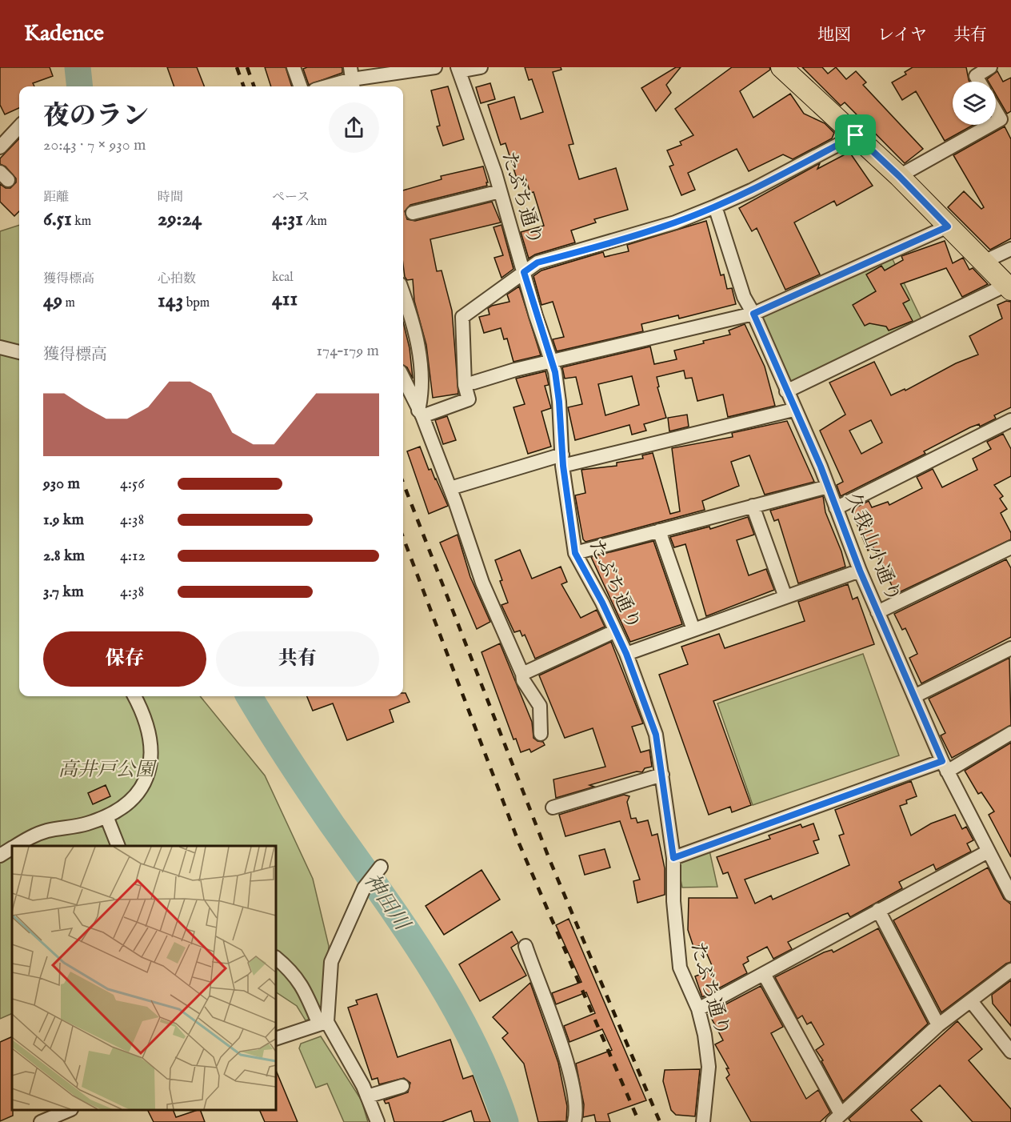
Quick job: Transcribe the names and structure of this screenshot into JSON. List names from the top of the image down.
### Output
{
  "streets": {
    "street": ["たぶち通り", "久我山小通り"]
  },
  "water": ["神田川"],
  "parks": ["高井戸公園"],
  "page": {
    "header": "Kadence",
    "nav": ["地図", "レイヤ", "共有"],
    "heading": ["夜のラン", "20:43 · 7 × 930 m"],
    "stats": [
      ["距離", "6.51 km"],
      ["時間", "29:24"],
      ["ペース", "4:31 /km"],
      ["獲得標高", "49 m"],
      ["心拍数", "143 bpm"],
      ["kcal", "411"]
    ],
    "chart": ["獲得標高", "174–179 m"],
    "list": [
      {
        "name": "930 m",
        "note": "4:56"
      },
      {
        "name": "1.9 km",
        "note": "4:38"
      },
      {
        "name": "2.8 km",
        "note": "4:12"
      },
      {
        "name": "3.7 km",
        "note": "4:38"
      }
    ],
    "buttons": ["保存", "共有"]
  }
}
